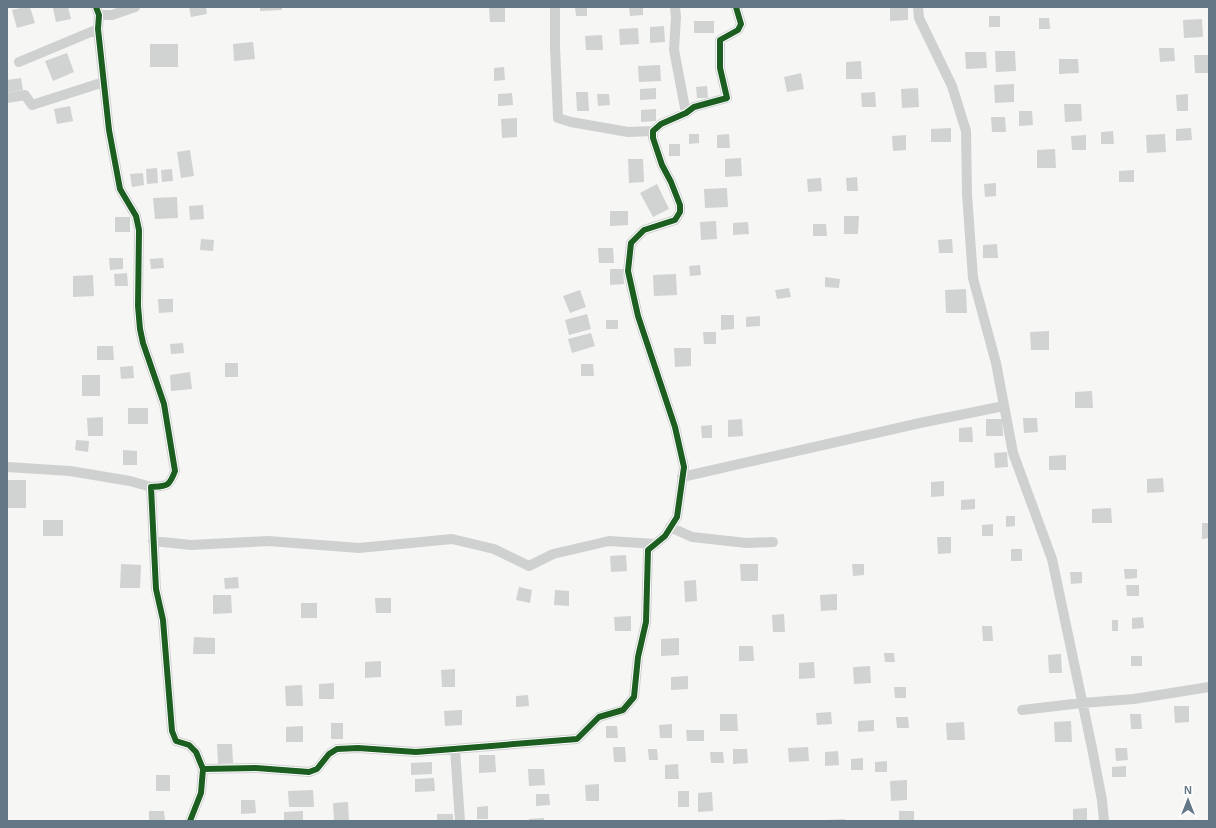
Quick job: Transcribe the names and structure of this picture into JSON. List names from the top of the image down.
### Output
{
  "north": "top"
}
